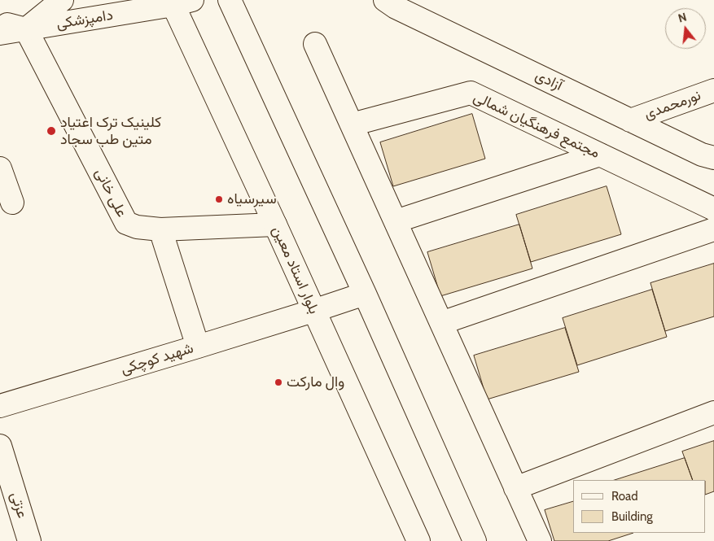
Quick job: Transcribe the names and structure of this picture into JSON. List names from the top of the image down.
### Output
{
  "streets": {
    "street": [
      "دامپزشکی",
      "آزادی",
      "نورمحمدی",
      "مجتمع فرهنگیان شمالی",
      "علی خانی",
      "بلوار استاد معین",
      "شهید کوچکی",
      "عزتی"
    ]
  },
  "crossings": [
    ["دامپزشکی", "علی خانی"],
    ["دامپزشکی", "بلوار استاد معین"],
    ["آزادی", "نورمحمدی"],
    ["علی خانی", "بلوار استاد معین"],
    ["بلوار استاد معین", "شهید کوچکی"]
  ],
  "places": ["کلینیک ترک اعتیاد متین طب سجاد", "سیرسیاه", "وال مارکت"],
  "legend": ["Road", "Building"],
  "north": "top"
}
